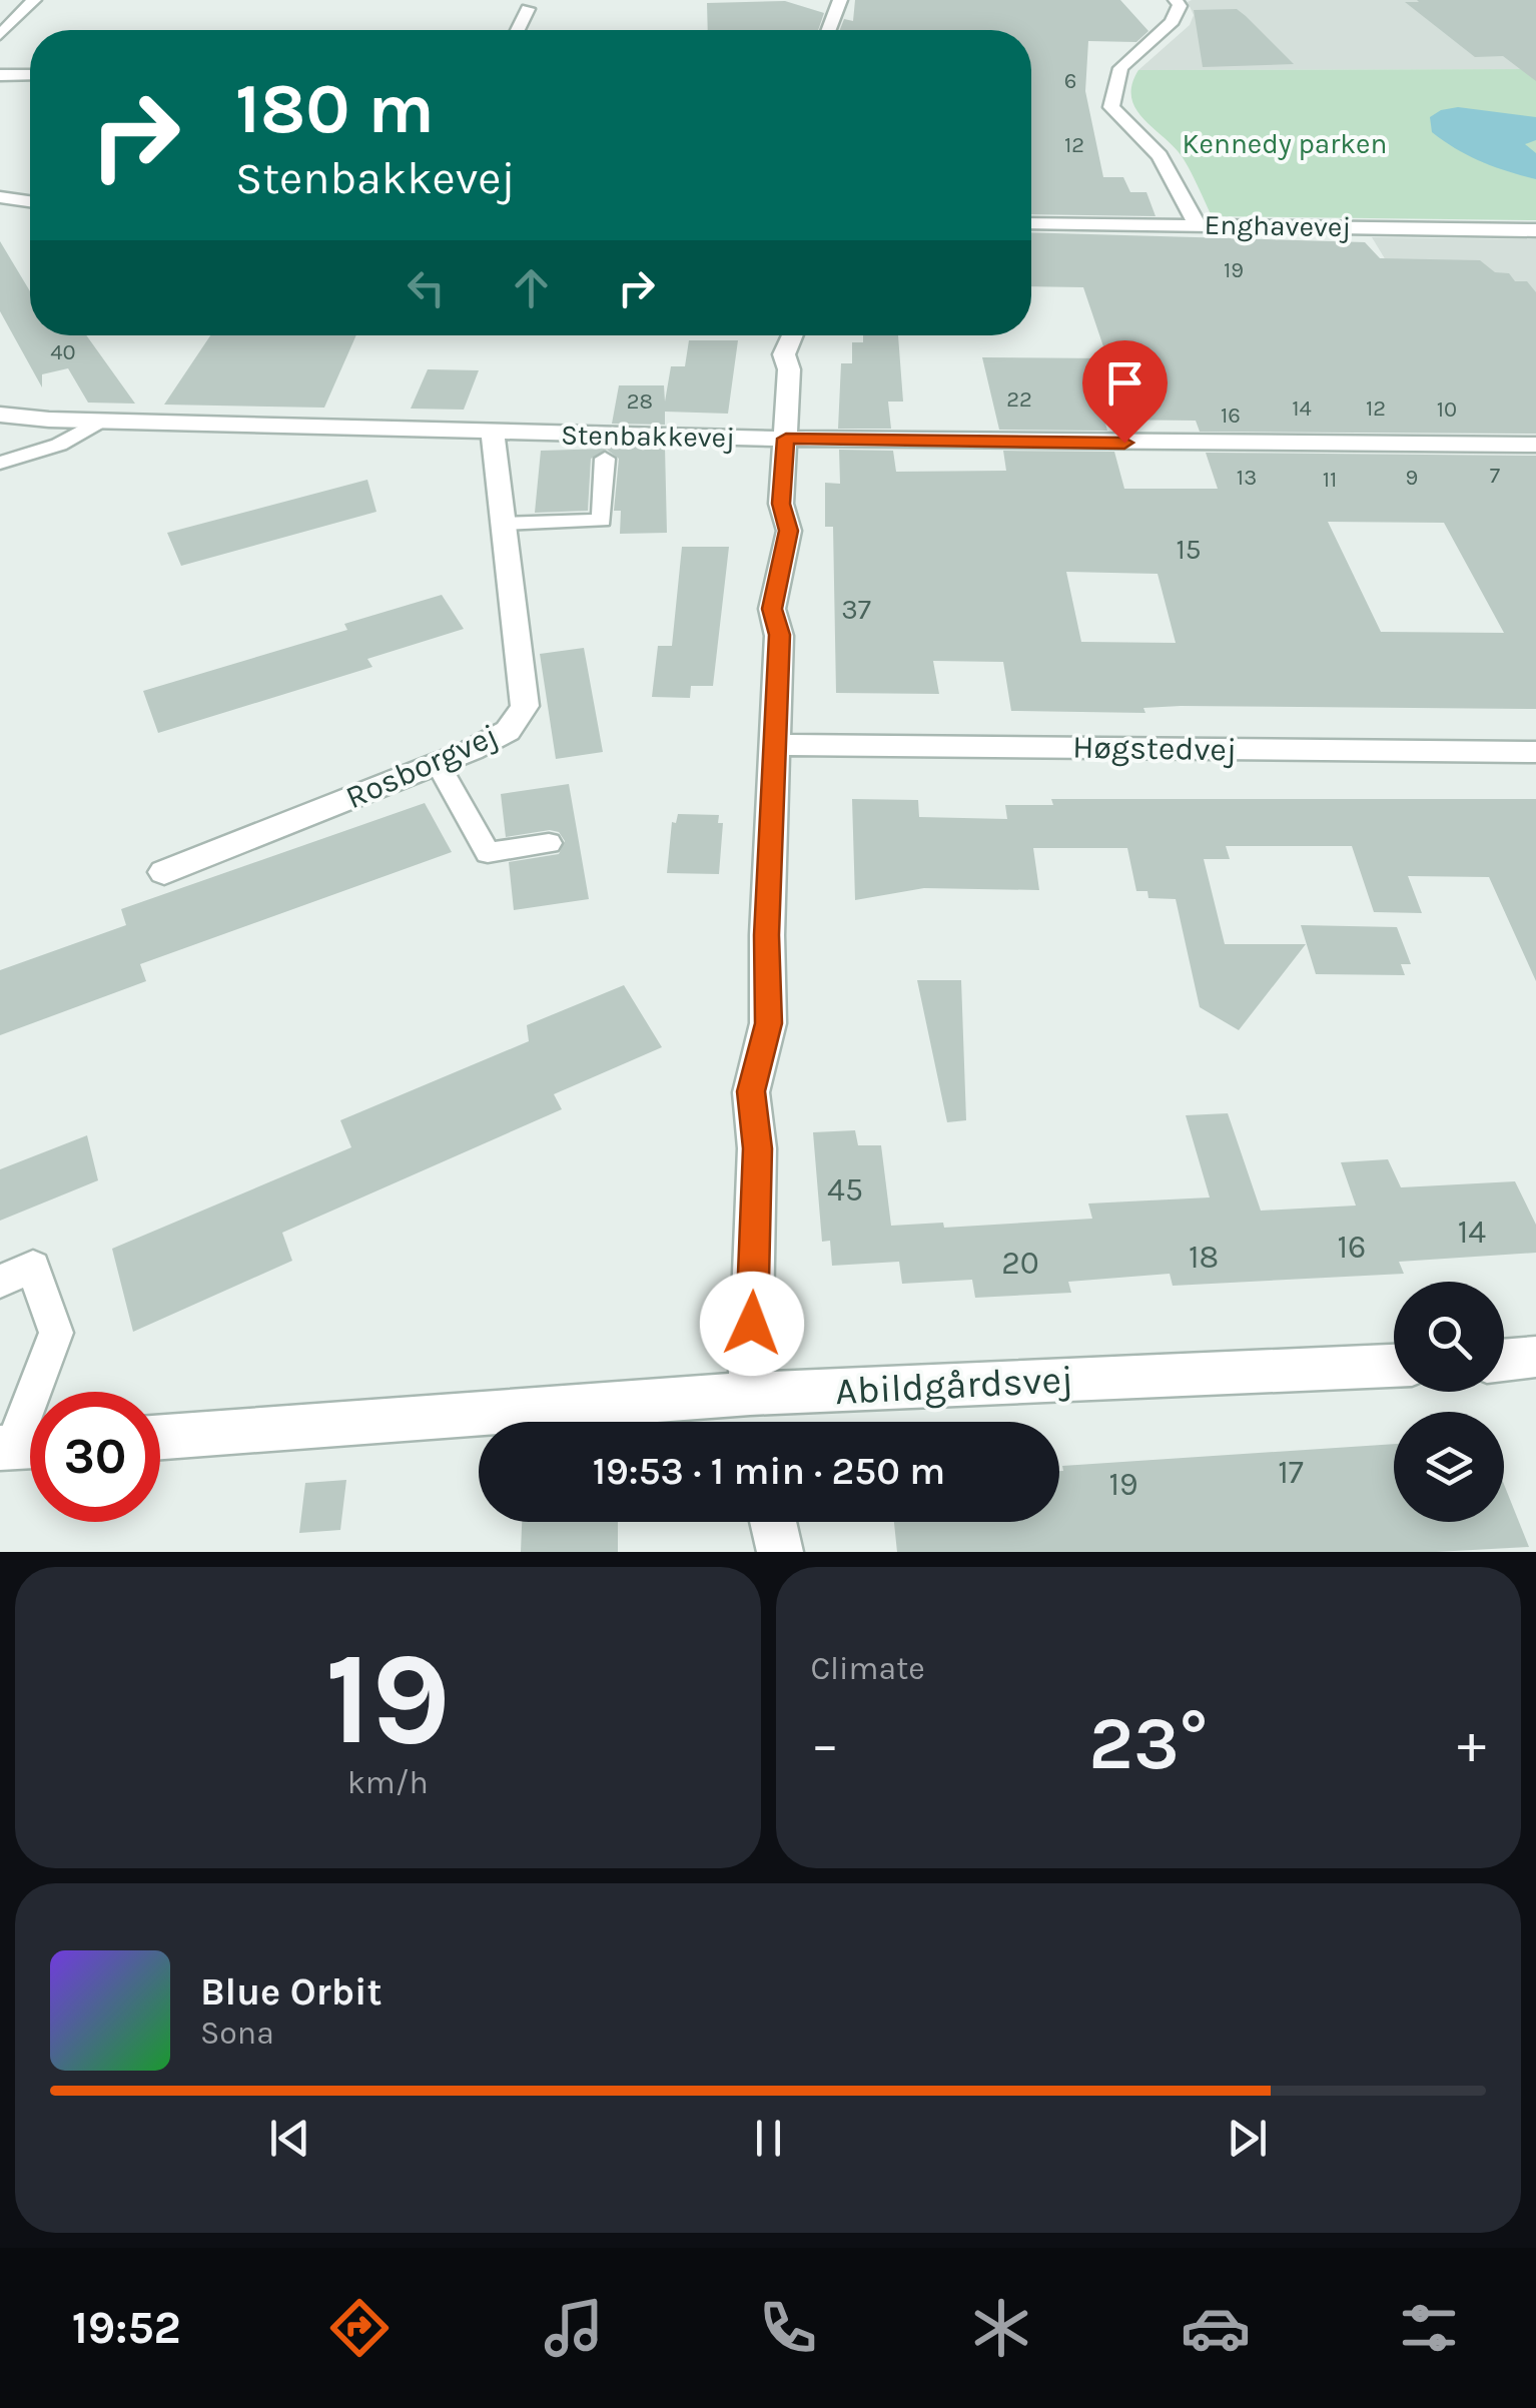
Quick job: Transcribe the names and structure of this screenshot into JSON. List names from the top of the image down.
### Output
{
  "streets": {
    "street": [
      "Enghavevej",
      "Stenbakkevej",
      "Høgstedvej",
      "Rosborgvej",
      "Abildgårdsvej"
    ]
  },
  "crossings": [
    ["Stenbakkevej", "Rosborgvej"]
  ],
  "parks": ["Kennedy parken"],
  "house_numbers": [
    "6",
    "12",
    "19",
    "40",
    "22",
    "28",
    "14",
    "12",
    "10",
    "16",
    "7",
    "13",
    "9",
    "11",
    "15",
    "37",
    "45",
    "14",
    "16",
    "18",
    "20",
    "17",
    "19"
  ],
  "page": {
    "turn": ["180 m", "Stenbakkevej"],
    "limit": "30",
    "trip": "19:53 · 1 min · 250 m",
    "tile": [
      ["19", "km/h"],
      "Climate"
    ],
    "heat": ["−", "23°", "+"],
    "song": ["Blue Orbit", "Sona"],
    "tabs": "19:52"
  }
}
